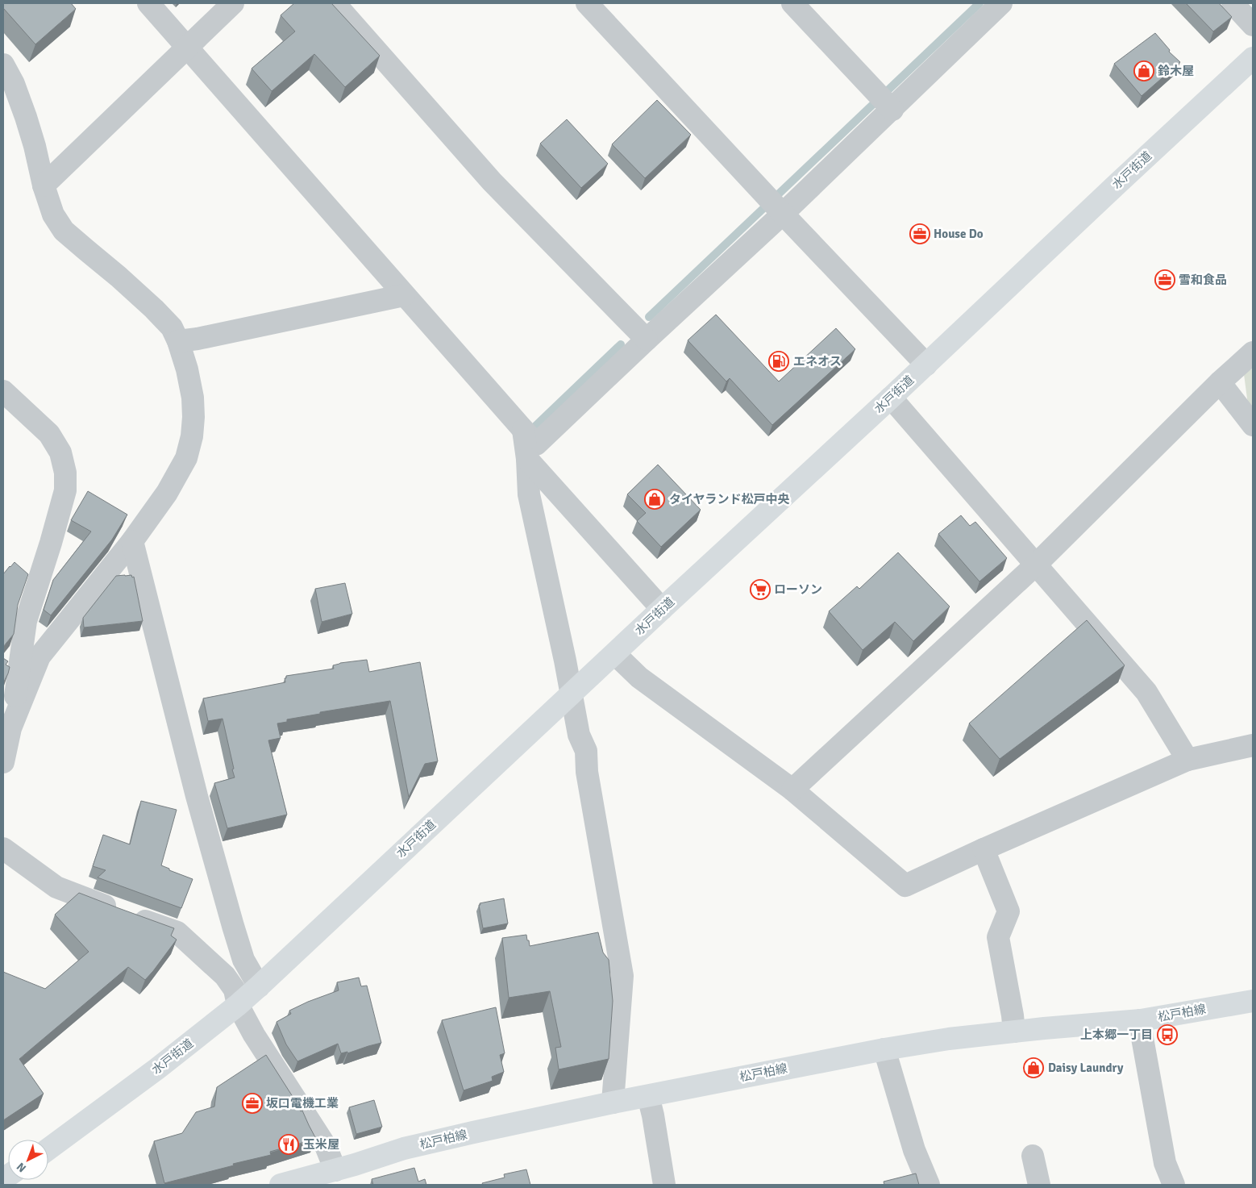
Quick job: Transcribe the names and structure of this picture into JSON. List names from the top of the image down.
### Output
{
  "streets": {
    "main road": ["水戸街道", "松戸柏線"]
  },
  "places": {
    "shop": ["鈴木屋", "タイヤランド松戸中央", "Daisy Laundry"],
    "office": ["House Do", "雪和食品", "坂口電機工業"],
    "fuel station": ["エネオス"],
    "supermarket": ["ローソン"],
    "bus stop": ["上本郷一丁目"],
    "restaurant": ["玉米屋"]
  },
  "north": "bottom left"
}
